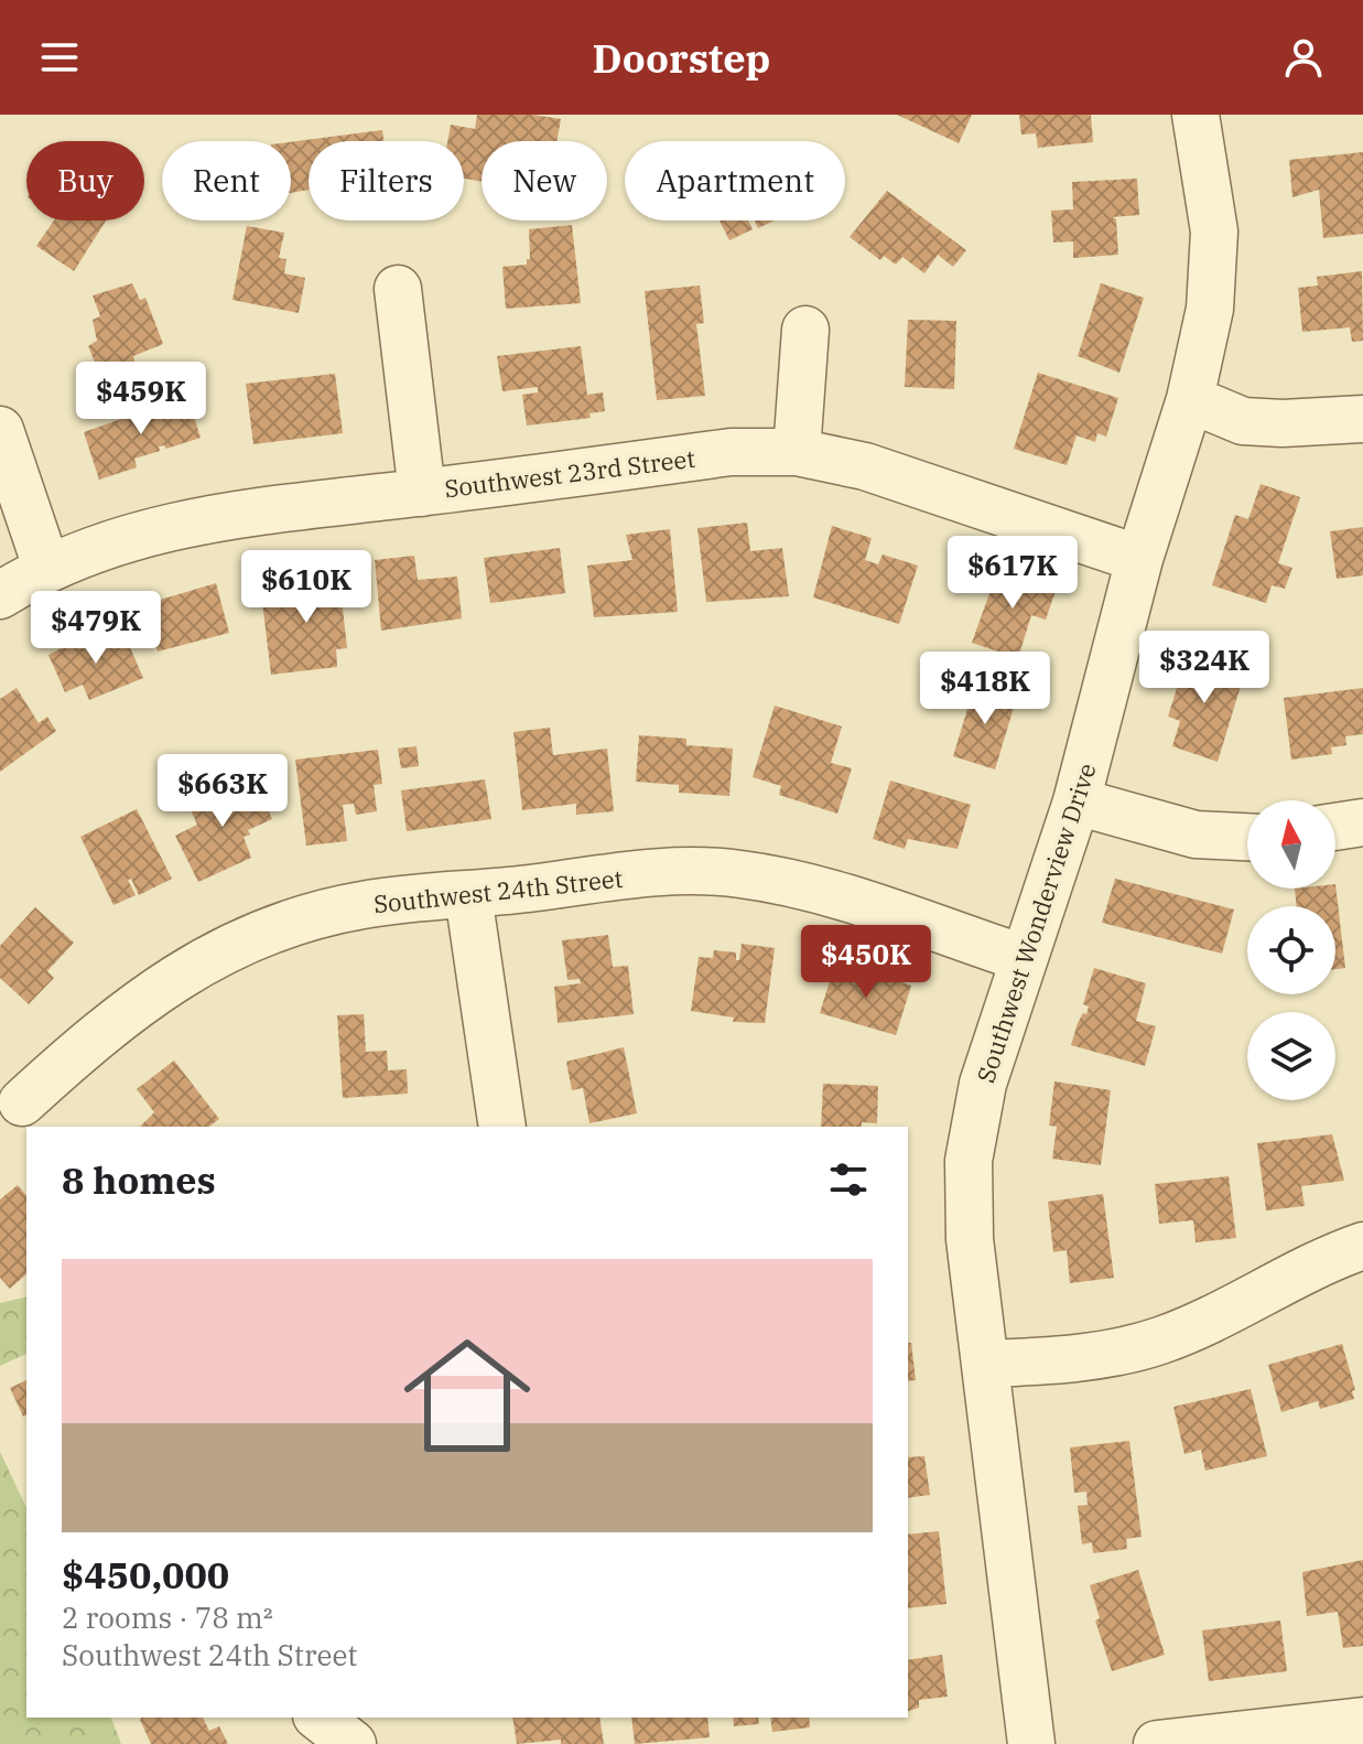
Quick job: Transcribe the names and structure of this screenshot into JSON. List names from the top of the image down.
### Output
{
  "streets": {
    "street": ["Southwest 23rd Street", "Southwest 24th Street", "Southwest Wonderview Drive"]
  },
  "crossings": [
    ["Southwest 23rd Street", "Southwest Wonderview Drive"],
    ["Southwest 24th Street", "Southwest Wonderview Drive"]
  ],
  "north": "top",
  "page": {
    "header": "Doorstep",
    "chip": [
      "Buy",
      "Rent",
      "Filters",
      "New",
      "Apartment"
    ],
    "price": [
      "$459K",
      "$617K",
      "$610K",
      "$479K",
      "$324K",
      "$418K",
      "$663K",
      "$450K"
    ],
    "heading": "8 homes",
    "list": [
      {
        "name": "$450,000",
        "note": "2 rooms · 78 m² · Southwest 24th Street"
      }
    ]
  }
}
